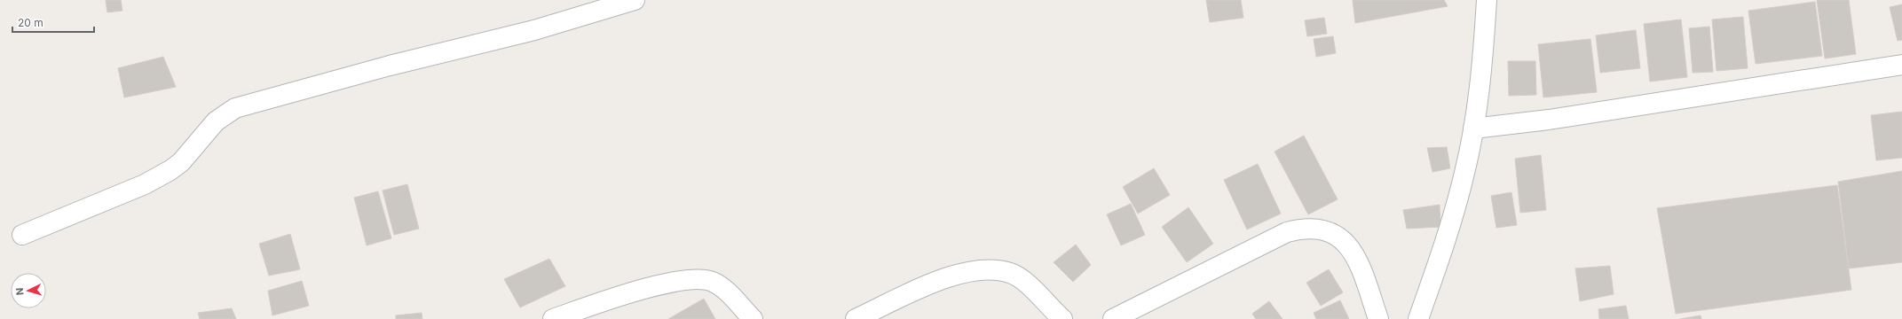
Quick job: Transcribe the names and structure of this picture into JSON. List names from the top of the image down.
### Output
{
  "scale_bar": "20 m",
  "north": "left"
}
